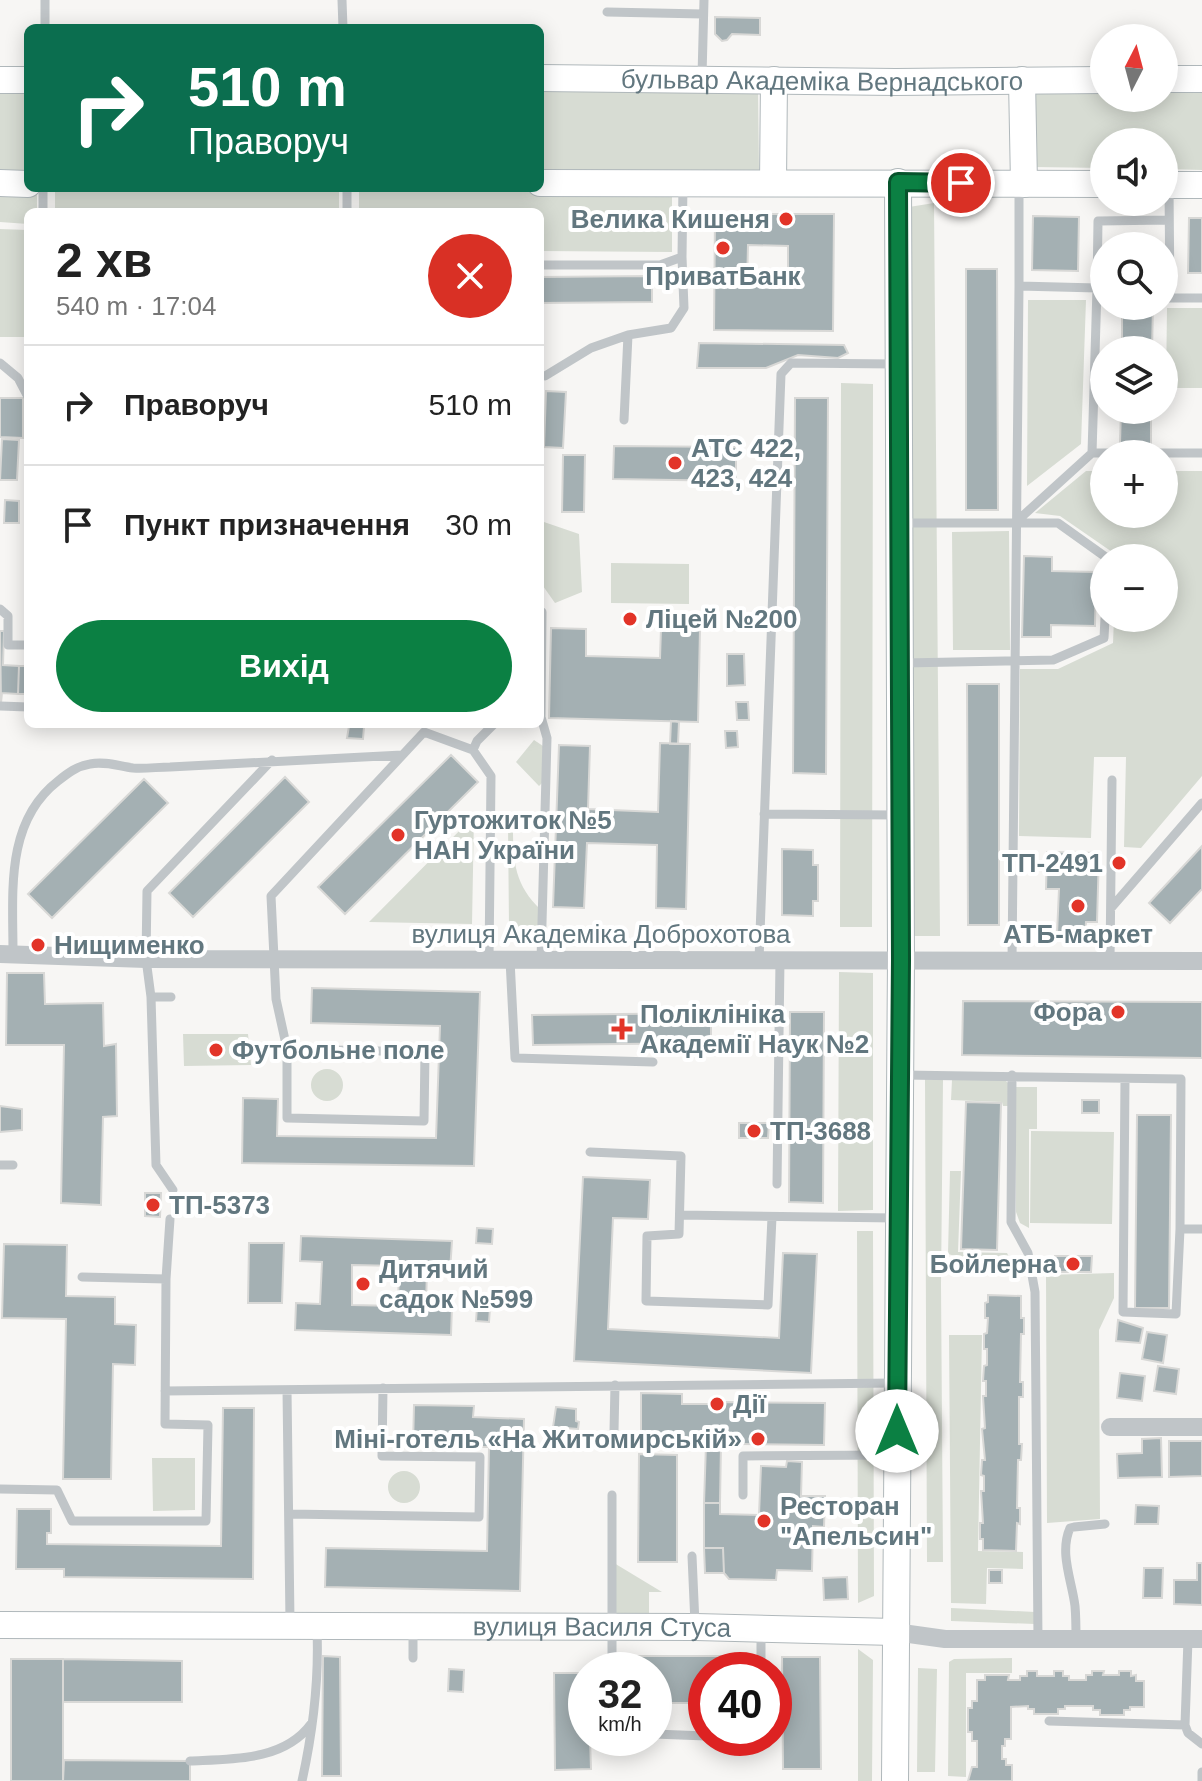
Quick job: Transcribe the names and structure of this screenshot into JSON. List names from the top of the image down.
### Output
{
  "streets": {
    "street": ["бульвар Академіка Вернадського", "вулиця Академіка Доброхотова", "вулиця Василя Стуса"]
  },
  "places": {
    "other": [
      "Велика Кишеня",
      "ПриватБанк",
      "АТС 422, 423, 424",
      "Ліцей №200",
      "Гуртожиток №5 НАН України",
      "ТП-2491",
      "АТБ-маркет",
      "Нищименко",
      "Фора",
      "Футбольне поле",
      "ТП-3688",
      "ТП-5373",
      "Бойлерна",
      "Дитячий садок №599",
      "Дії",
      "Міні-готель «На Житомирській»",
      "Ресторан \"Апельсин\""
    ],
    "health": ["Поліклініка Академії Наук №2"]
  },
  "north": "top",
  "page": {
    "map_buttons": ["+", "−"],
    "turn": ["510 m", "Праворуч"],
    "heading": ["2 хв", "540 m · 17:04"],
    "list": [
      {
        "name": "Праворуч",
        "value": "510 m"
      },
      {
        "name": "Пункт призначення",
        "value": "30 m"
      }
    ],
    "buttons": "Вихід",
    "speed": "32 km/h",
    "limit": "40"
  }
}
